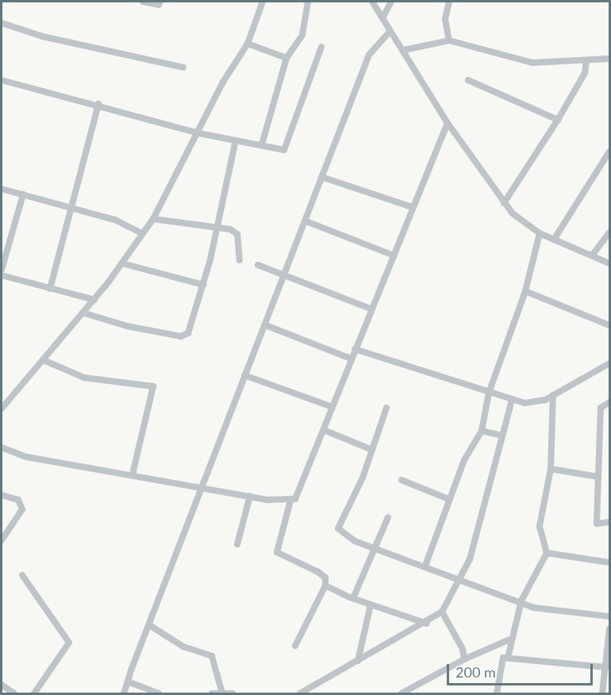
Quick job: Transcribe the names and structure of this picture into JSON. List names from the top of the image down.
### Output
{
  "scale_bar": "200 m"
}
